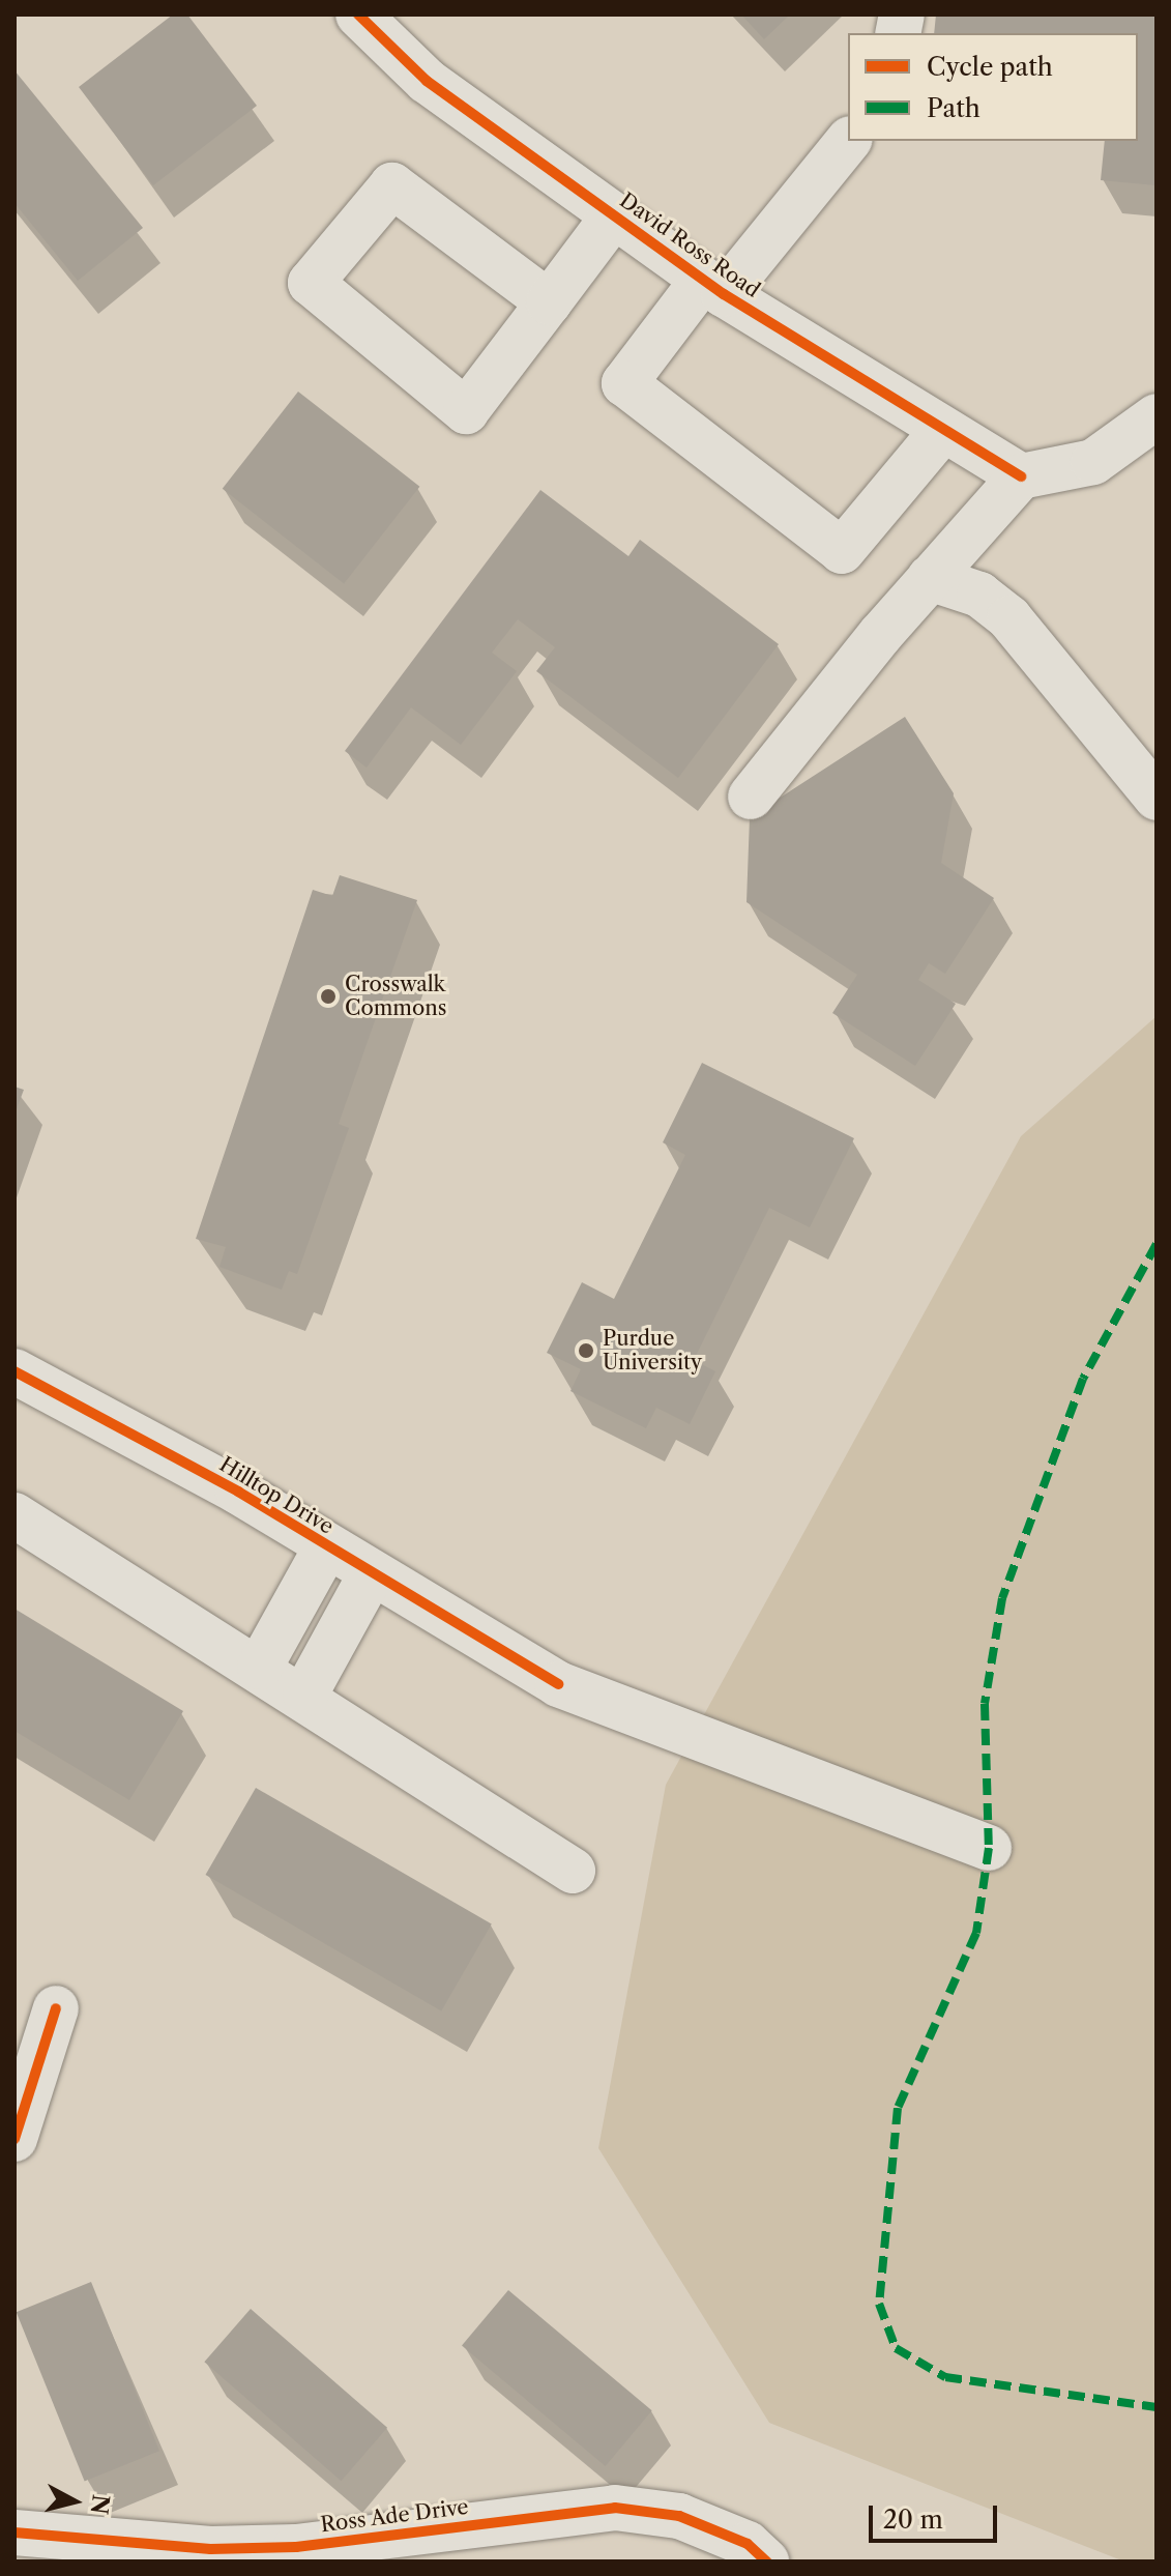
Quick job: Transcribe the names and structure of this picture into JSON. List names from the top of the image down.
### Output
{
  "streets": {
    "street": ["David Ross Road", "Hilltop Drive", "Ross Ade Drive"]
  },
  "places": ["Crosswalk Commons", "Purdue University"],
  "legend": ["Cycle path", "Path"],
  "scale_bar": "20 m",
  "north": "right"
}
